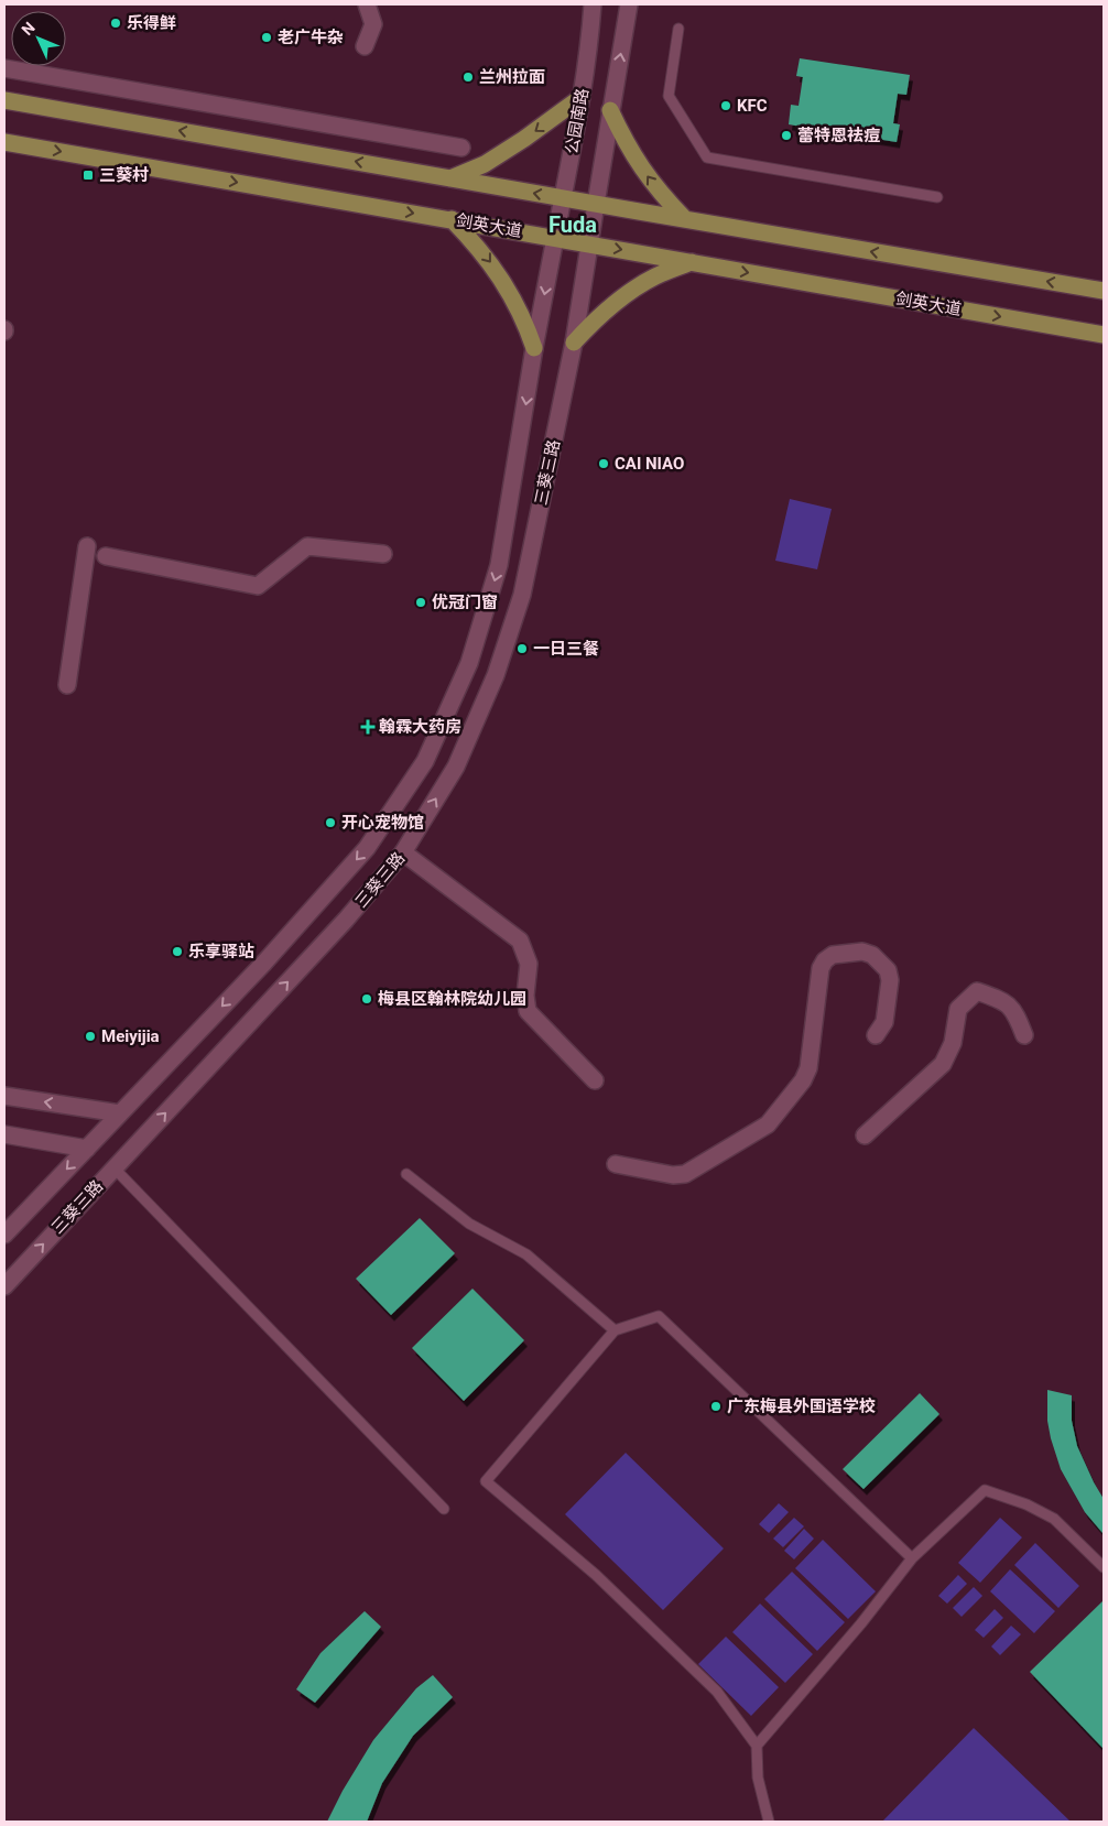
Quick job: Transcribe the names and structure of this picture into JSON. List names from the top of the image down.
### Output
{
  "streets": {
    "main road": ["剑英大道"],
    "street": ["公园南路", "三葵三路"]
  },
  "crossings": [
    ["公园南路", "剑英大道"],
    ["公园南路", "三葵三路"],
    ["剑英大道", "三葵三路"]
  ],
  "districts": ["Fuda"],
  "places": {
    "other": [
      "乐得鲜",
      "老广牛杂",
      "兰州拉面",
      "KFC",
      "蕾特恩祛痘",
      "CAI NIAO",
      "优冠门窗",
      "一日三餐",
      "开心宠物馆",
      "乐享驿站",
      "梅县区翰林院幼儿园",
      "Meiyijia",
      "广东梅县外国语学校"
    ],
    "transit": ["三葵村"],
    "health": ["翰霖大药房"]
  },
  "north": "top left"
}
